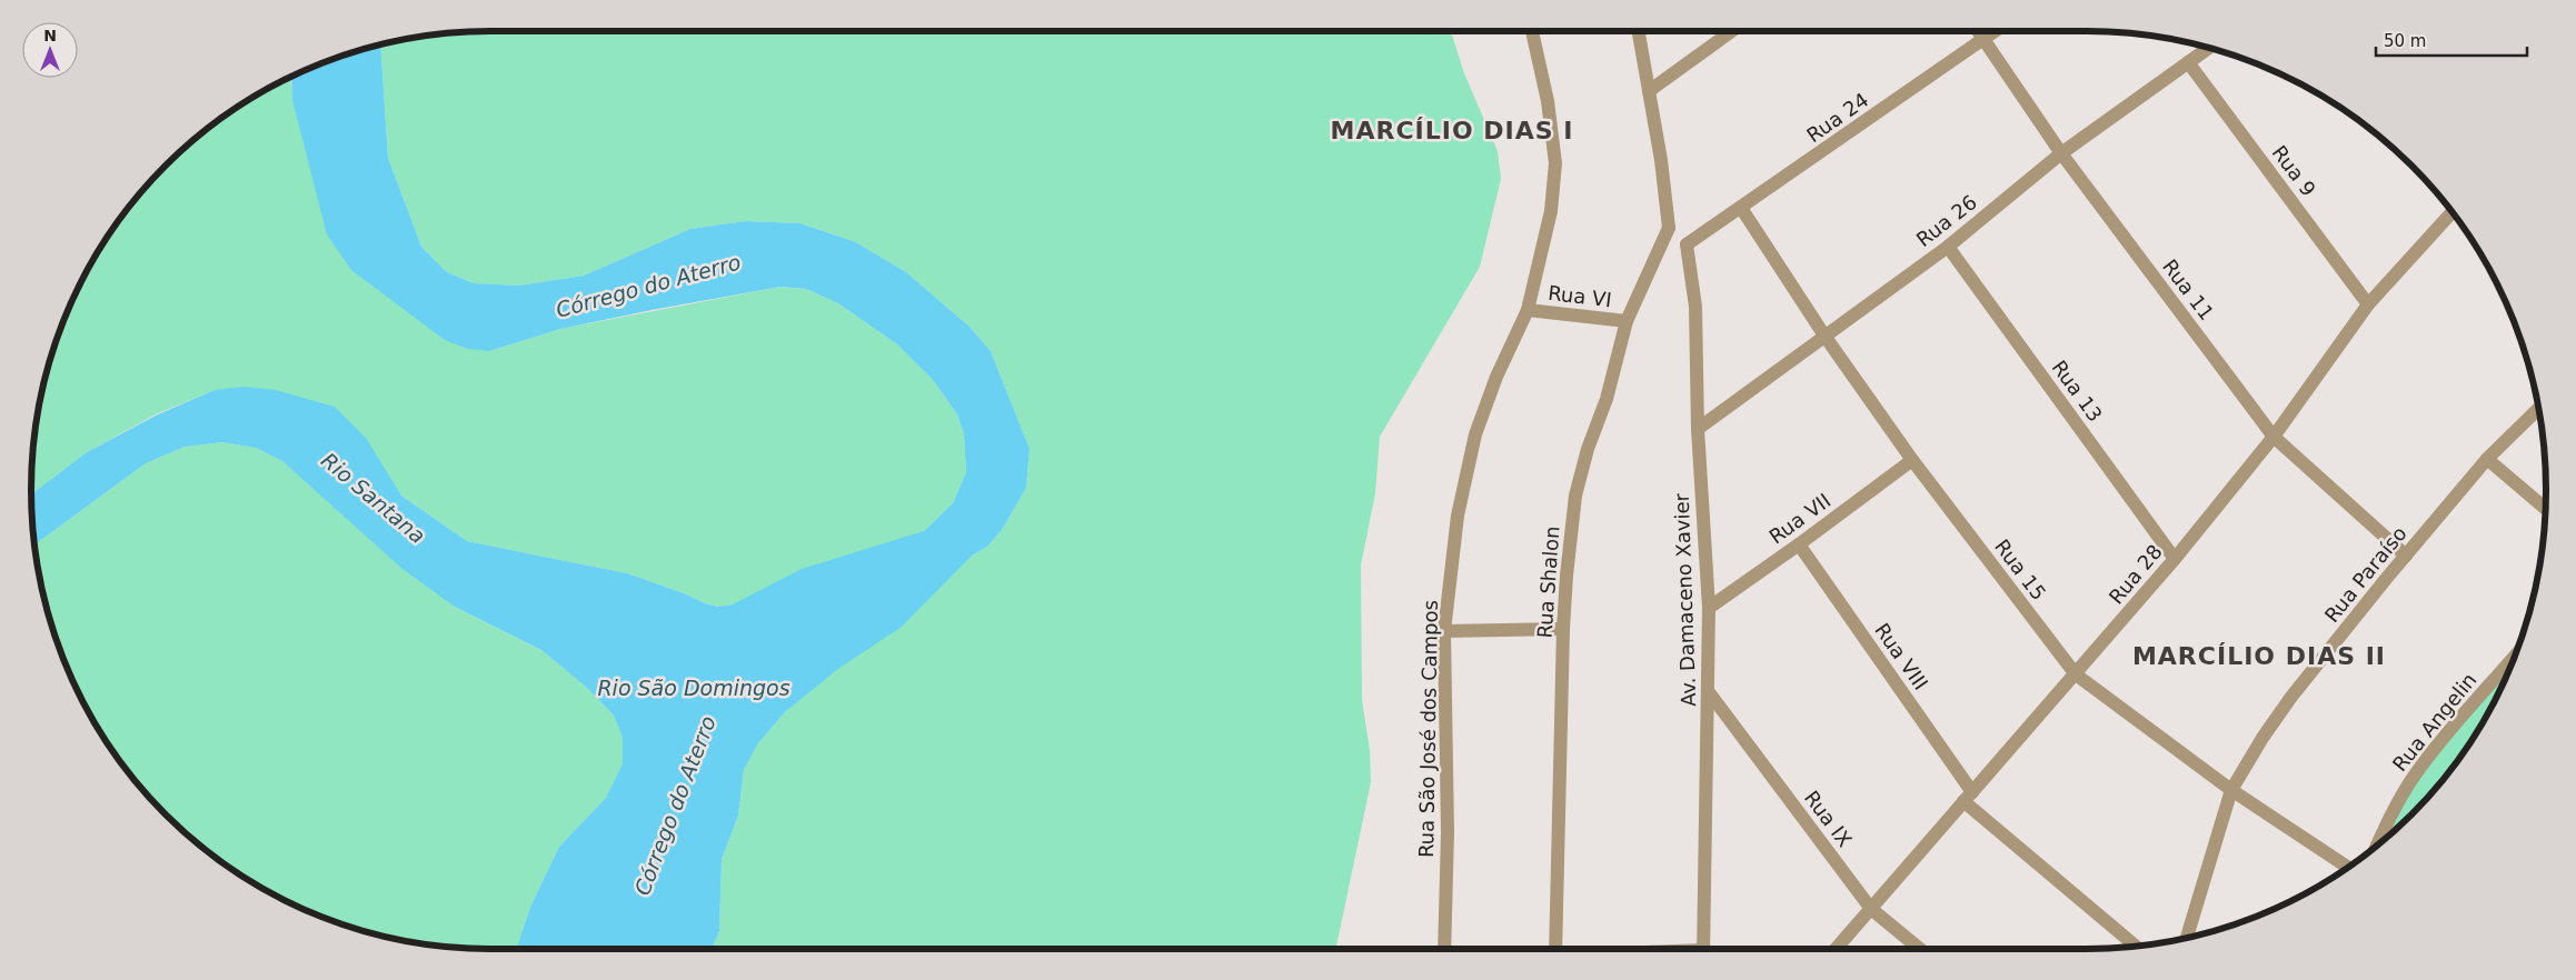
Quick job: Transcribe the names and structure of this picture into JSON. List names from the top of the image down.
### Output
{
  "streets": {
    "street": [
      "Rua 24",
      "Rua 9",
      "Rua 26",
      "Rua 11",
      "Rua VI",
      "Rua 13",
      "Rua VII",
      "Rua 15",
      "Rua 28",
      "Rua Paraíso",
      "Rua Shalon",
      "Av. Damaceno Xavier",
      "Rua VIII",
      "Rua Angelin",
      "Rua São José dos Campos",
      "Rua IX"
    ]
  },
  "crossings": [
    ["Rua 24", "Rua 11"],
    ["Rua 24", "Rua 15"],
    ["Rua 24", "Av. Damaceno Xavier"],
    ["Rua 9", "Rua 26"],
    ["Rua 9", "Rua 28"],
    ["Rua 26", "Rua 11"],
    ["Rua 26", "Rua 13"],
    ["Rua 26", "Rua 15"],
    ["Rua 26", "Av. Damaceno Xavier"],
    ["Rua 11", "Rua 28"],
    ["Rua 11", "Rua Paraíso"],
    ["Rua VI", "Rua Shalon"],
    ["Rua VI", "Rua São José dos Campos"],
    ["Rua 13", "Rua 28"],
    ["Rua VII", "Rua 15"],
    ["Rua VII", "Av. Damaceno Xavier"],
    ["Rua VII", "Rua VIII"],
    ["Rua 15", "Rua 28"],
    ["Rua 15", "Rua Paraíso"],
    ["Rua 28", "Rua VIII"],
    ["Rua 28", "Rua IX"],
    ["Av. Damaceno Xavier", "Rua IX"]
  ],
  "districts": ["MARCÍLIO DIAS I", "MARCÍLIO DIAS II"],
  "water": ["Córrego do Aterro", "Rio Santana", "Rio São Domingos"],
  "scale_bar": "50 m",
  "north": "top"
}
